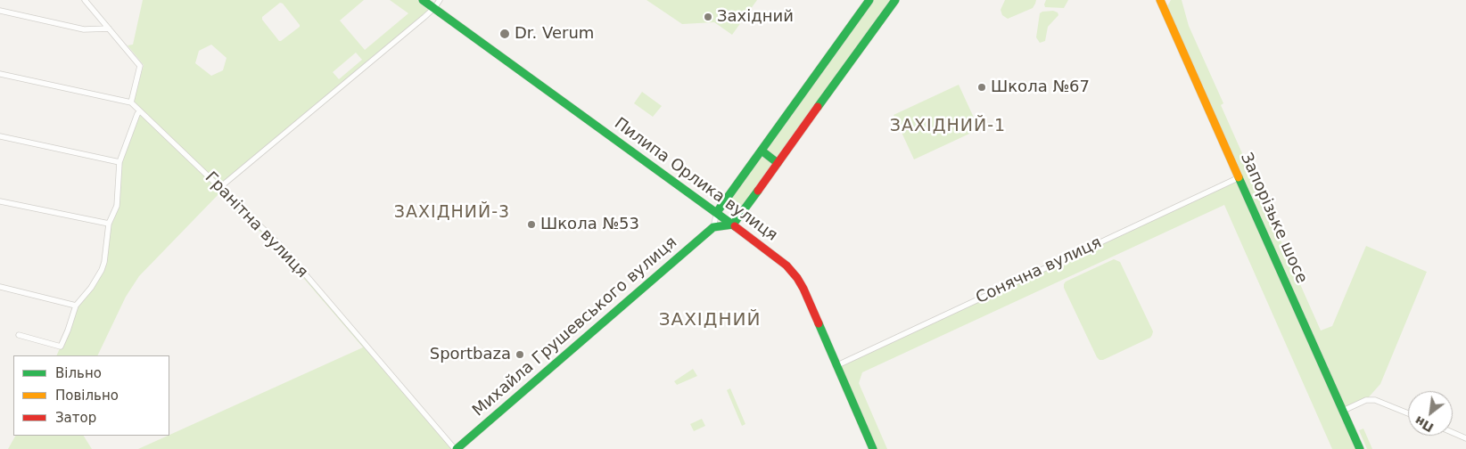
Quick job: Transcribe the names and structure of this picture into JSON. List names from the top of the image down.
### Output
{
  "streets": {
    "street": [
      "Пилипа Орлика вулиця",
      "Запорізьке шосе",
      "Гранітна вулиця",
      "Сонячна вулиця",
      "Михайла Грушевського вулиця"
    ]
  },
  "crossings": [
    ["Пилипа Орлика вулиця", "Сонячна вулиця"],
    ["Запорізьке шосе", "Сонячна вулиця"],
    ["Гранітна вулиця", "Михайла Грушевського вулиця"]
  ],
  "districts": ["ЗАХІДНИЙ-1", "ЗАХІДНИЙ-3", "ЗАХІДНИЙ"],
  "places": [
    "Західний",
    "Dr. Verum",
    "Школа №67",
    "Школа №53",
    "Sportbaza"
  ],
  "legend": ["Вільно", "Повільно", "Затор"],
  "north": "bottom left"
}
